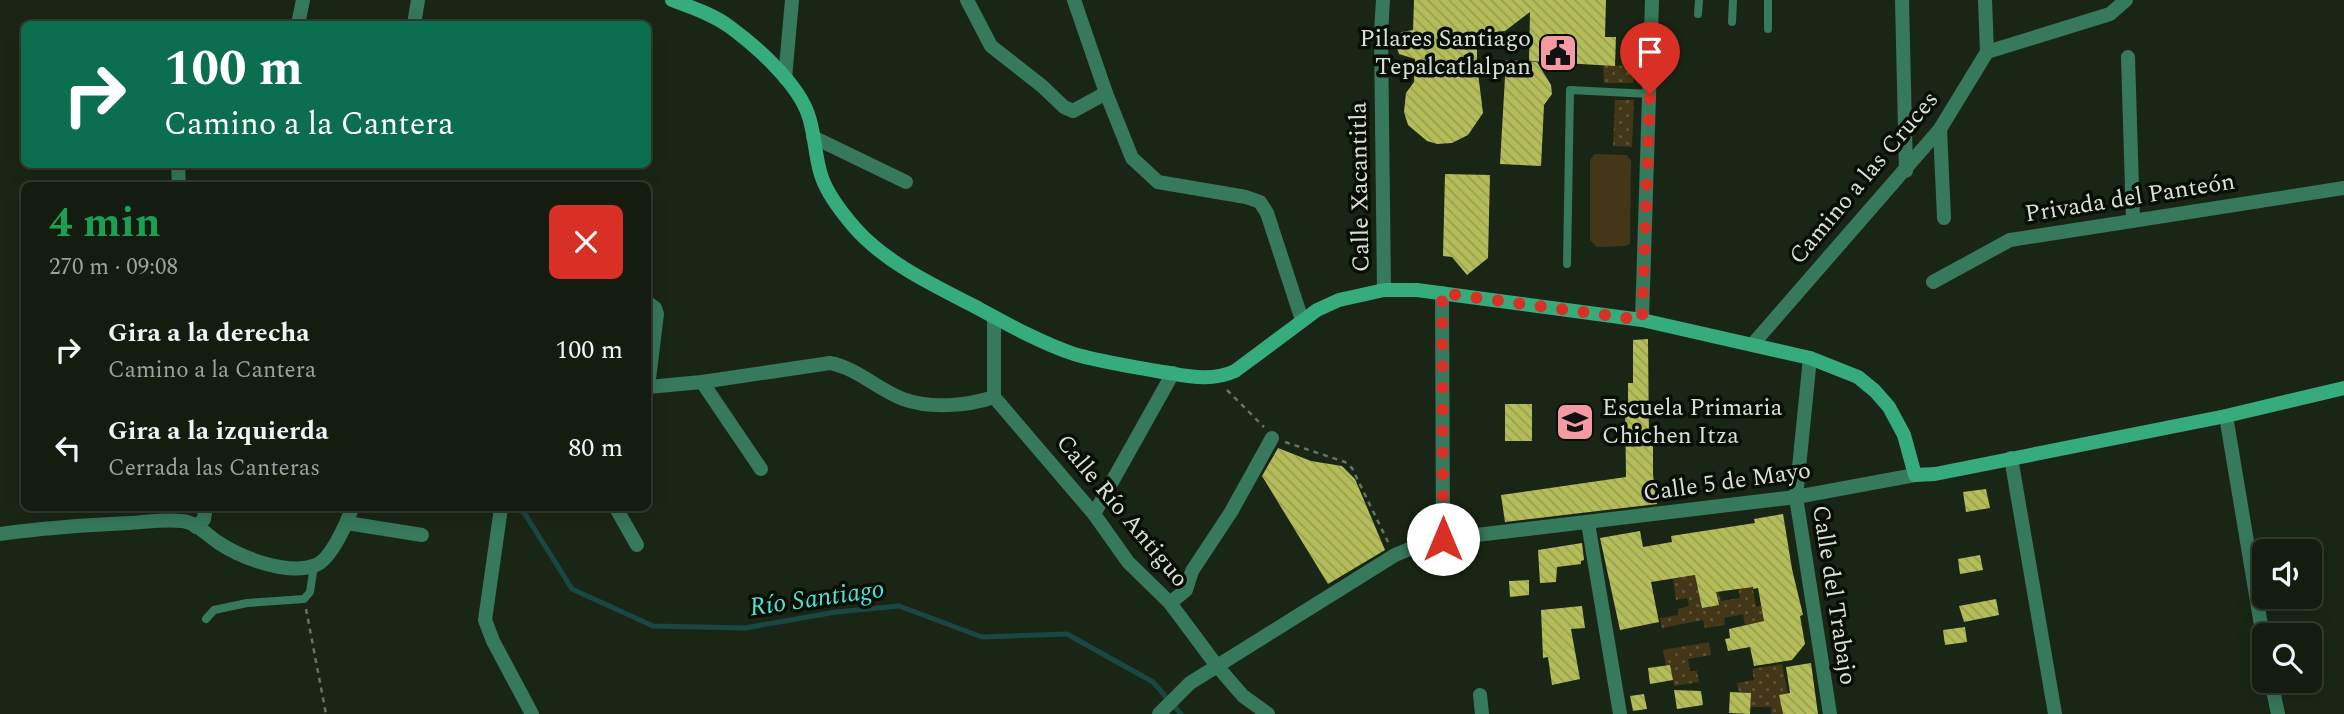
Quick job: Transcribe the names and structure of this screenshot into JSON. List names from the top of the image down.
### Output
{
  "streets": {
    "street": [
      "Camino a las Cruces",
      "Calle Xacantitla",
      "Privada del Panteón",
      "Calle 5 de Mayo",
      "Calle Río Antiguo",
      "Calle del Trabajo"
    ]
  },
  "crossings": [
    ["Calle 5 de Mayo", "Calle Río Antiguo"],
    ["Calle 5 de Mayo", "Calle del Trabajo"]
  ],
  "water": ["Río Santiago"],
  "places": {
    "public building": ["Pilares Santiago Tepalcatlalpan"],
    "school or university": ["Escuela Primaria Chichen Itza"]
  },
  "page": {
    "turn": ["100 m", "Camino a la Cantera"],
    "heading": ["4 min", "270 m · 09:08"],
    "list": [
      {
        "name": "Gira a la derecha",
        "note": "Camino a la Cantera",
        "value": "100 m"
      },
      {
        "name": "Gira a la izquierda",
        "note": "Cerrada las Canteras",
        "value": "80 m"
      }
    ]
  }
}
